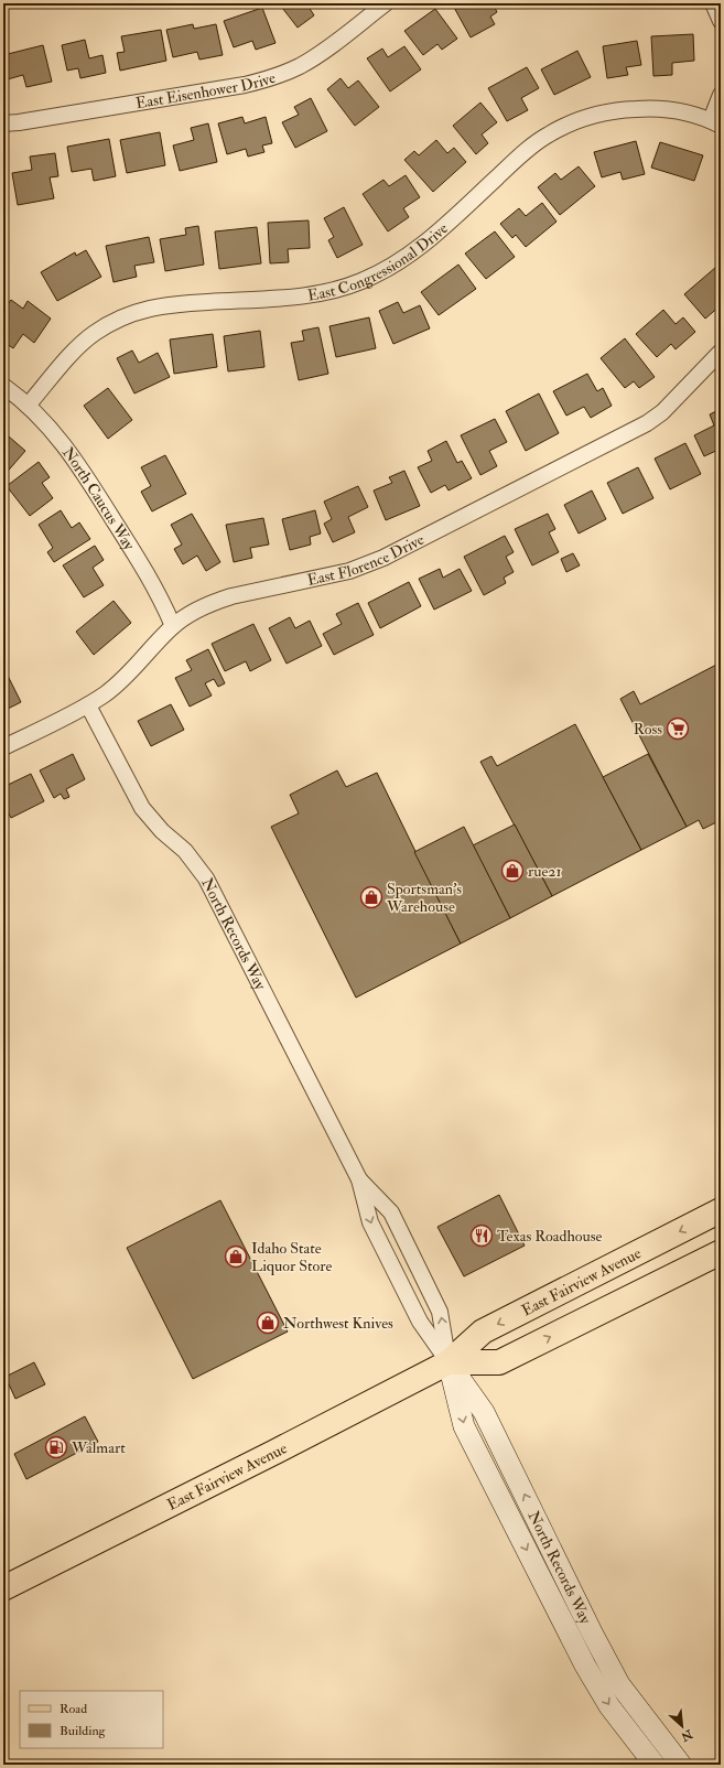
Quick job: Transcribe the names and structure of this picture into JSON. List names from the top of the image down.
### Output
{
  "streets": {
    "main road": ["East Fairview Avenue"],
    "street": [
      "East Eisenhower Drive",
      "East Congressional Drive",
      "North Caucus Way",
      "East Florence Drive",
      "North Records Way"
    ]
  },
  "crossings": [
    ["East Congressional Drive", "North Caucus Way"],
    ["North Caucus Way", "East Florence Drive"],
    ["East Florence Drive", "North Records Way"],
    ["North Records Way", "East Fairview Avenue"]
  ],
  "places": {
    "supermarket": ["Ross"],
    "shop": [
      "rue21",
      "Sportsman's Warehouse",
      "Idaho State Liquor Store",
      "Northwest Knives"
    ],
    "restaurant": ["Texas Roadhouse"],
    "fuel station": ["Walmart"]
  },
  "legend": ["Road", "Building"],
  "north": "bottom right"
}
